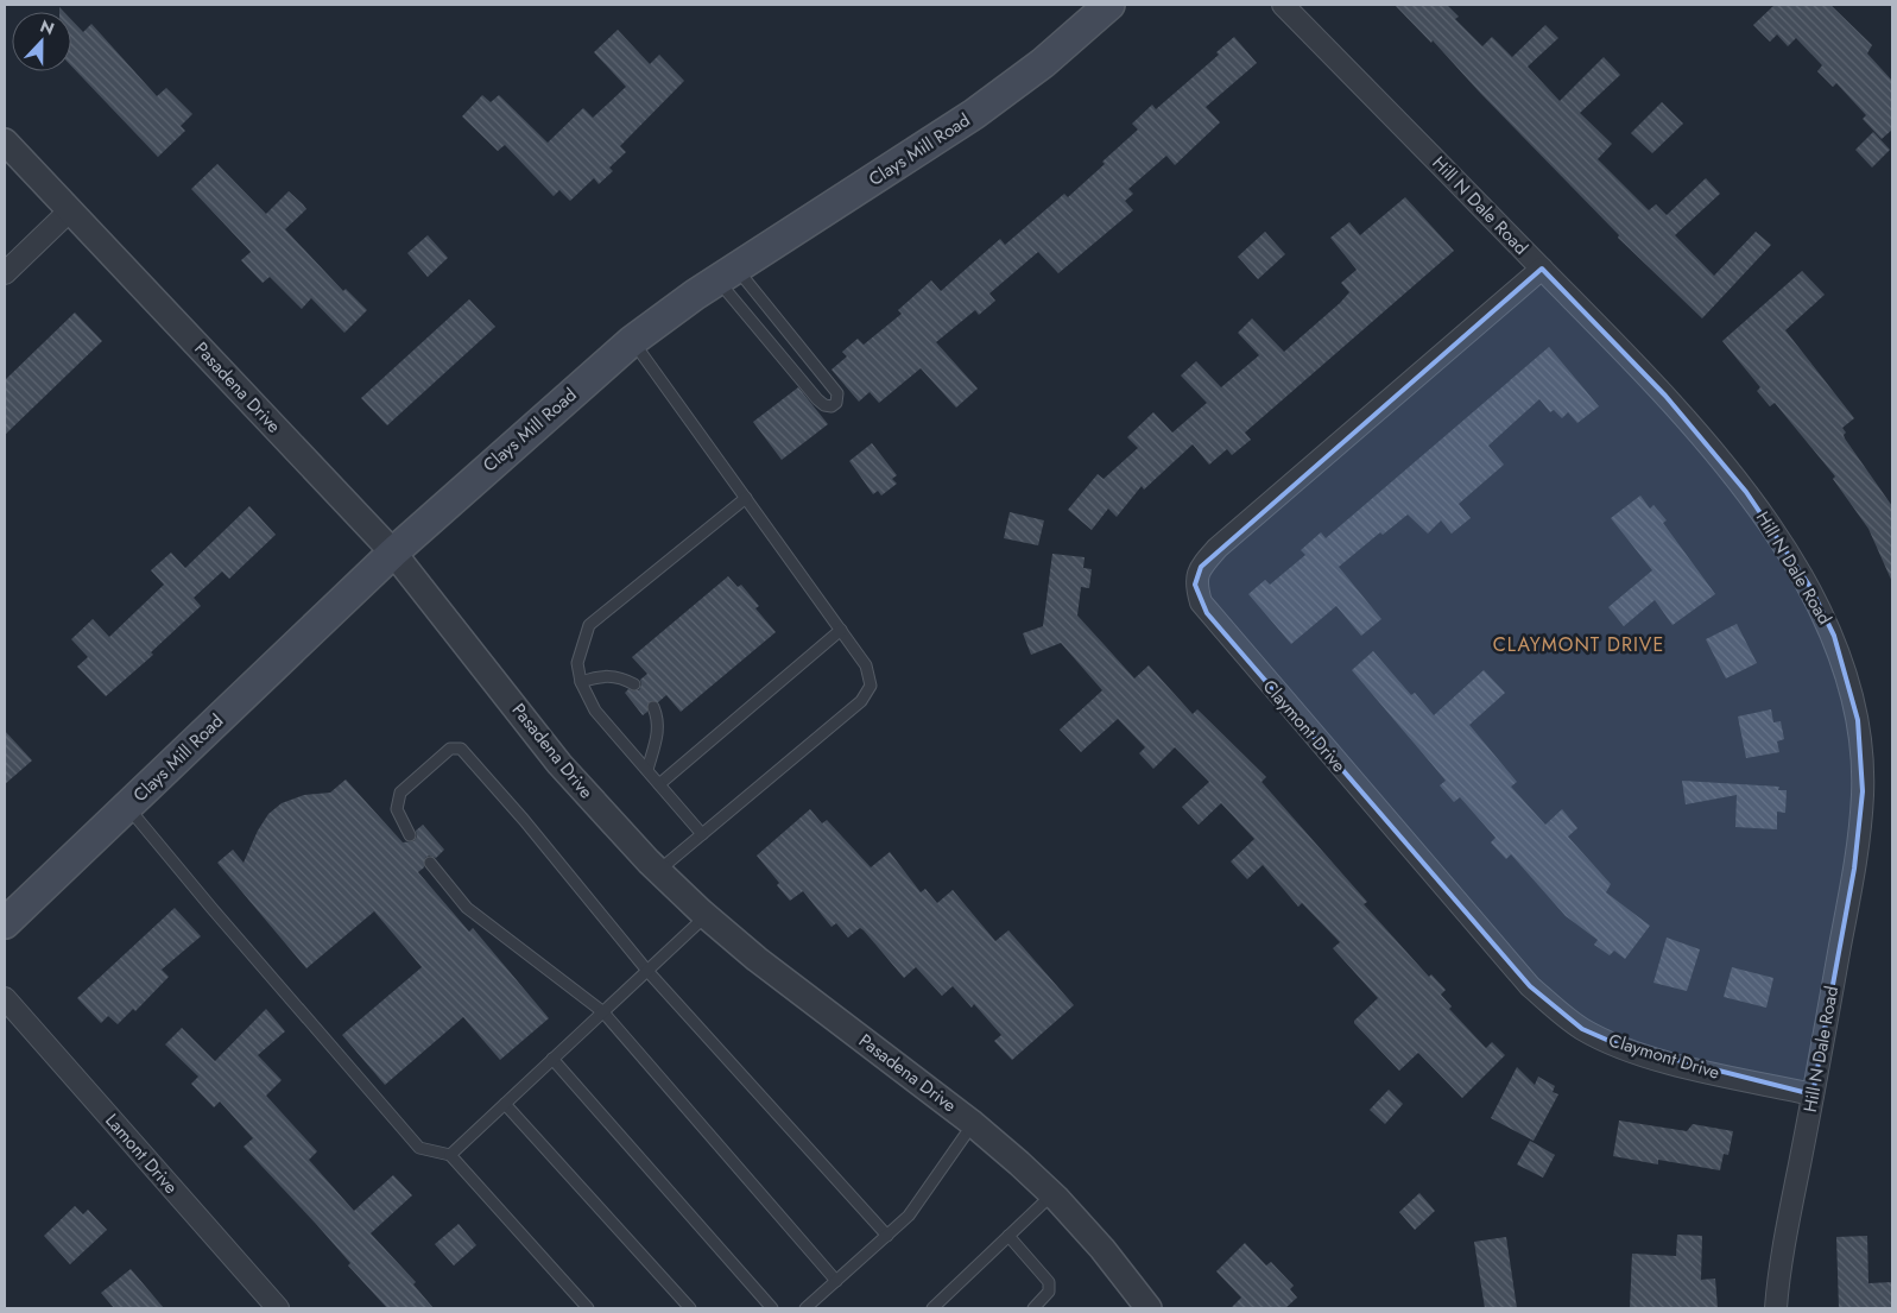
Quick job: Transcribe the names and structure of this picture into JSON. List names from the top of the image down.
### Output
{
  "streets": {
    "main road": ["Clays Mill Road"],
    "street": [
      "Hill N Dale Road",
      "Pasadena Drive",
      "Claymont Drive",
      "Lamont Drive"
    ]
  },
  "crossings": [
    ["Clays Mill Road", "Pasadena Drive"],
    ["Hill N Dale Road", "Claymont Drive"]
  ],
  "districts": ["CLAYMONT DRIVE"],
  "north": "top"
}
